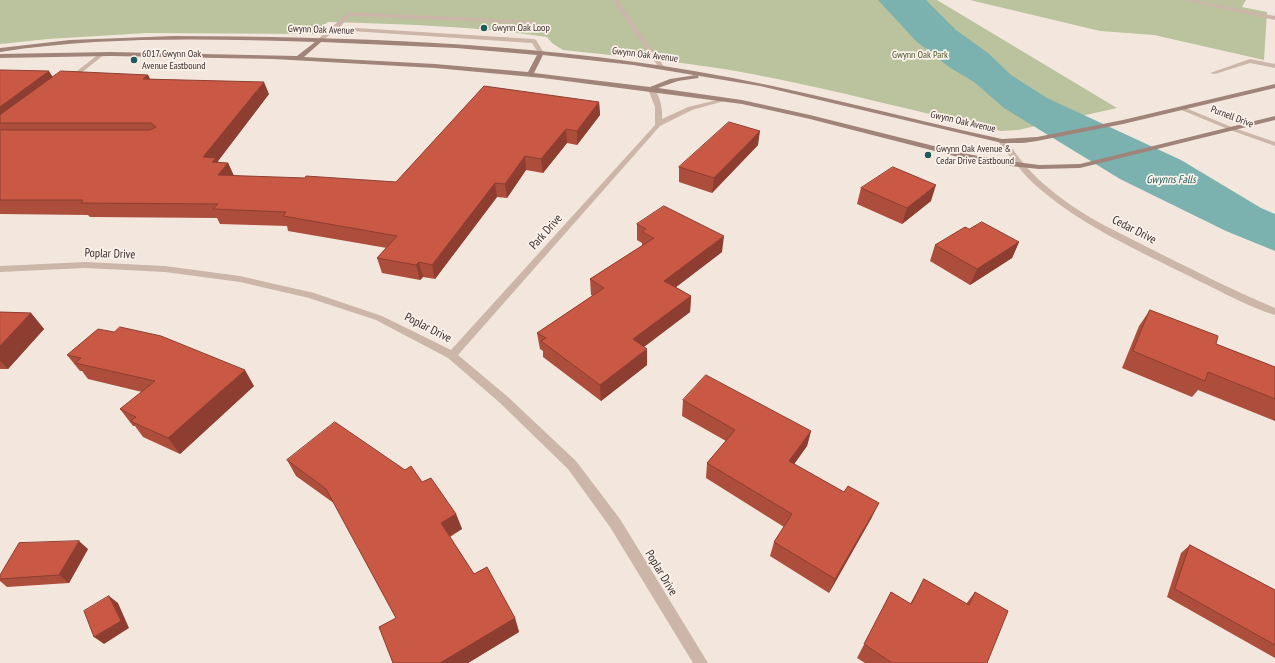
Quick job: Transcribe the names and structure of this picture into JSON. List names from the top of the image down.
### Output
{
  "streets": {
    "main road": ["Gwynn Oak Avenue"],
    "street": [
      "Purnell Drive",
      "Cedar Drive",
      "Park Drive",
      "Poplar Drive"
    ]
  },
  "crossings": [
    ["Gwynn Oak Avenue", "Purnell Drive"],
    ["Gwynn Oak Avenue", "Cedar Drive"],
    ["Park Drive", "Poplar Drive"]
  ],
  "water": ["Gwynns Falls"],
  "parks": ["Gwynn Oak Park"],
  "places": ["Gwynn Oak Loop", "6017 Gwynn Oak Avenue Eastbound", "Gwynn Oak Avenue & Cedar Drive Eastbound"]
}
